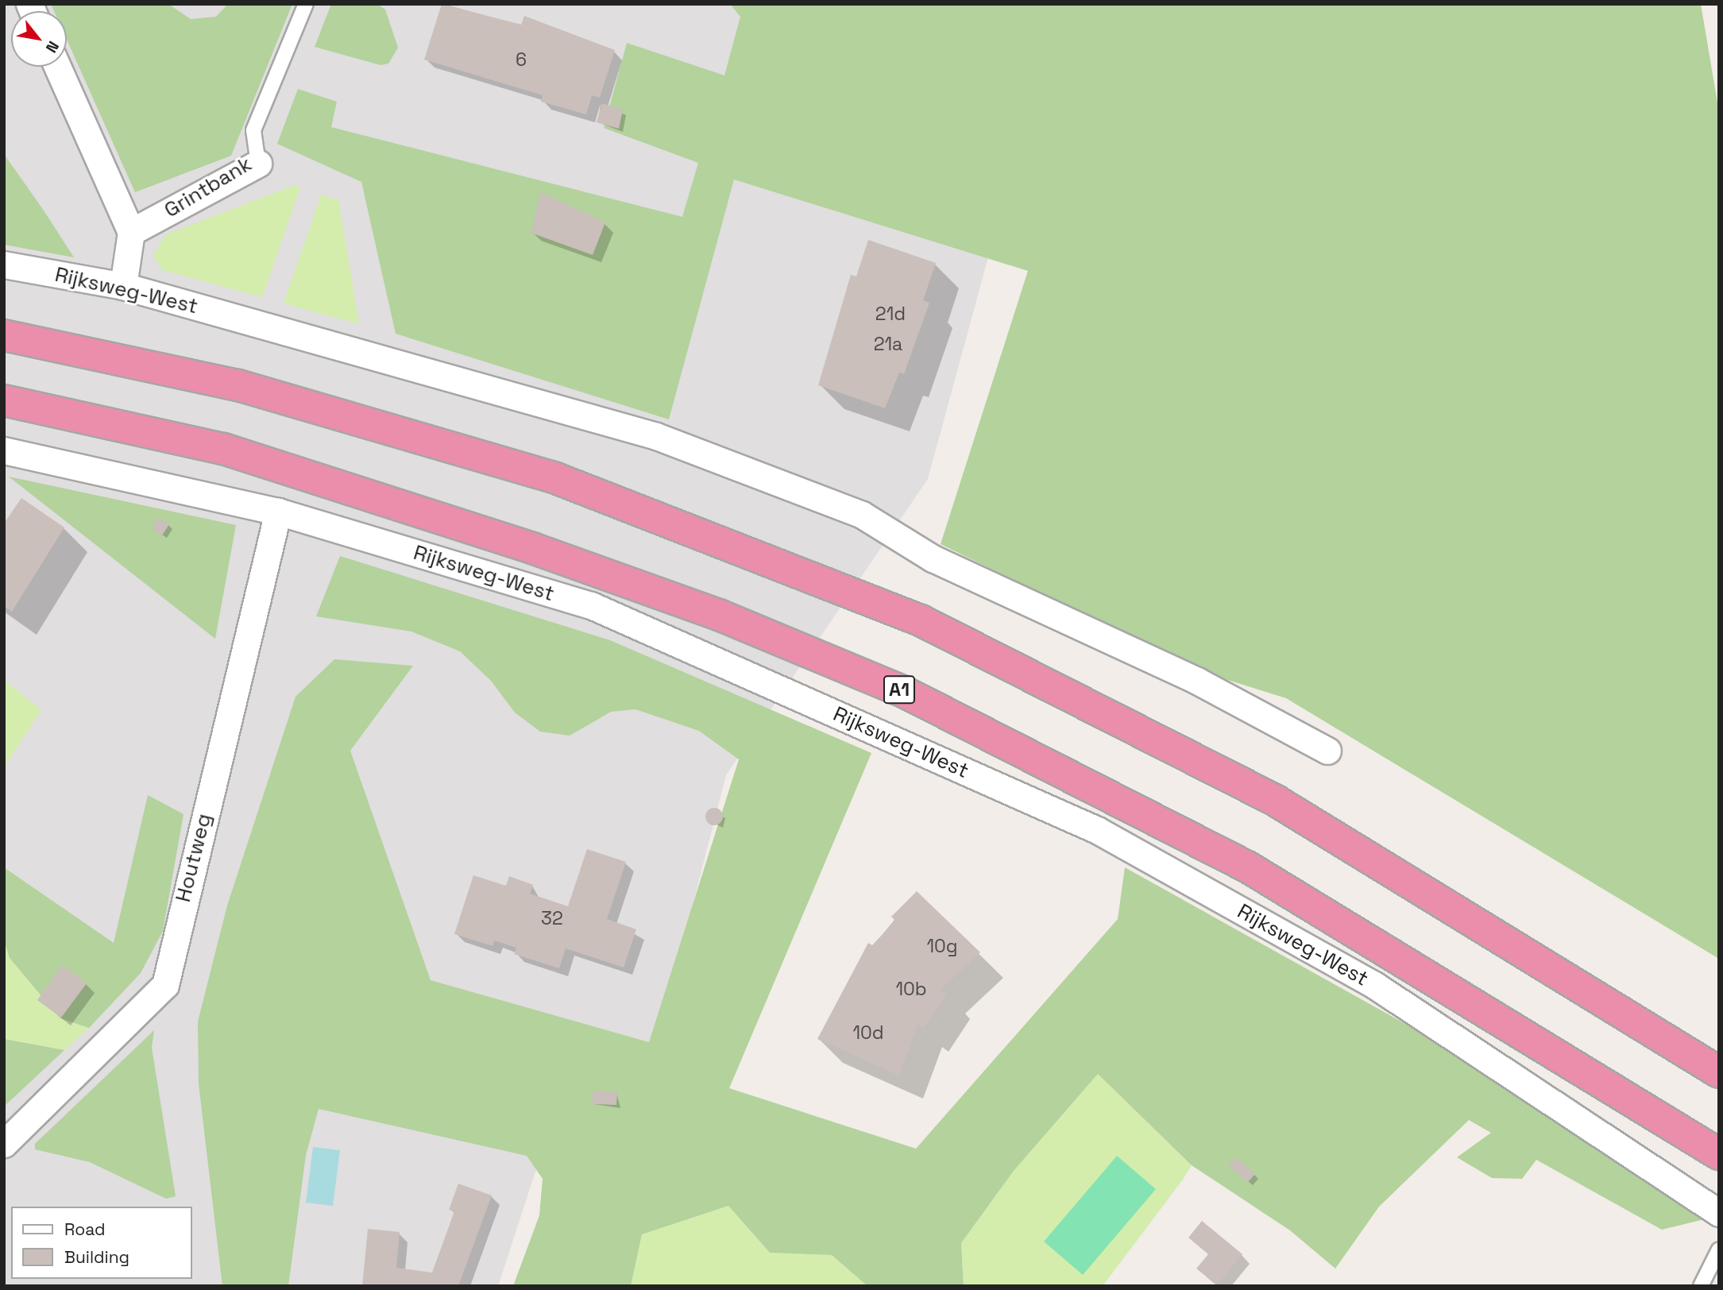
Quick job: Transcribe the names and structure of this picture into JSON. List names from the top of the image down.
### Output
{
  "streets": {
    "highway": ["A1"],
    "street": ["Grintbank", "Rijksweg-West", "Houtweg"]
  },
  "crossings": [
    ["Rijksweg-West", "Houtweg"]
  ],
  "house_numbers": [
    "6",
    "21d",
    "21a",
    "32",
    "10g",
    "10b",
    "10d"
  ],
  "legend": ["Road", "Building"],
  "north": "bottom right"
}
